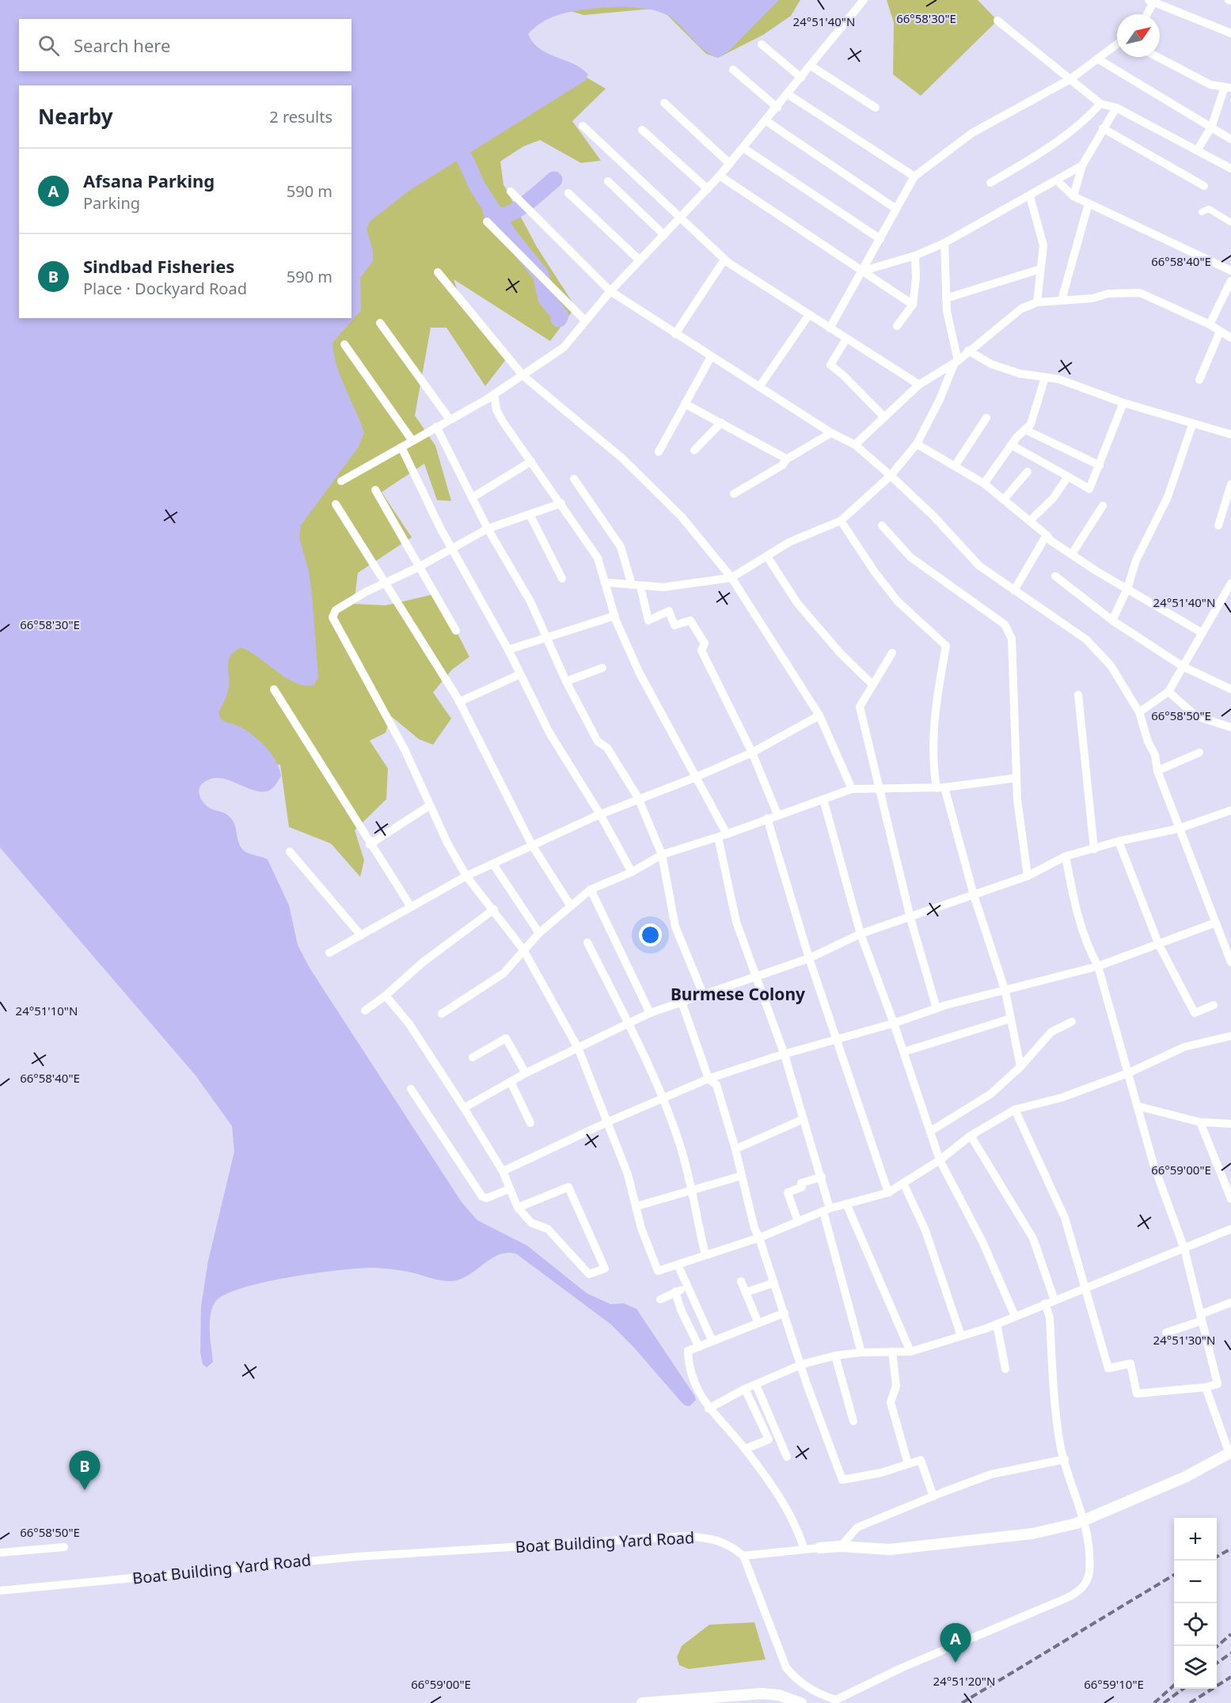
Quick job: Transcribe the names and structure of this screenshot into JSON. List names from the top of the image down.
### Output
{
  "streets": {
    "street": ["Boat Building Yard Road"]
  },
  "districts": ["Burmese Colony"],
  "north": "top right",
  "page": {
    "search": "Search here",
    "heading": ["Nearby", "2 results"],
    "list": [
      {
        "mark": "A",
        "name": "Afsana Parking",
        "note": "Parking",
        "value": "590 m"
      },
      {
        "mark": "B",
        "name": "Sindbad Fisheries",
        "note": "Place · Dockyard Road",
        "value": "590 m"
      }
    ],
    "pins": ["B", "A"],
    "map_buttons": ["+", "−"]
  },
  "coordinates": [
    "66°58'30\"E",
    "24°51'40\"N",
    "66°58'40\"E",
    "66°58'50\"E",
    "24°51'10\"N",
    "66°59'00\"E",
    "24°51'30\"N",
    "24°51'20\"N",
    "66°59'10\"E"
  ]
}
